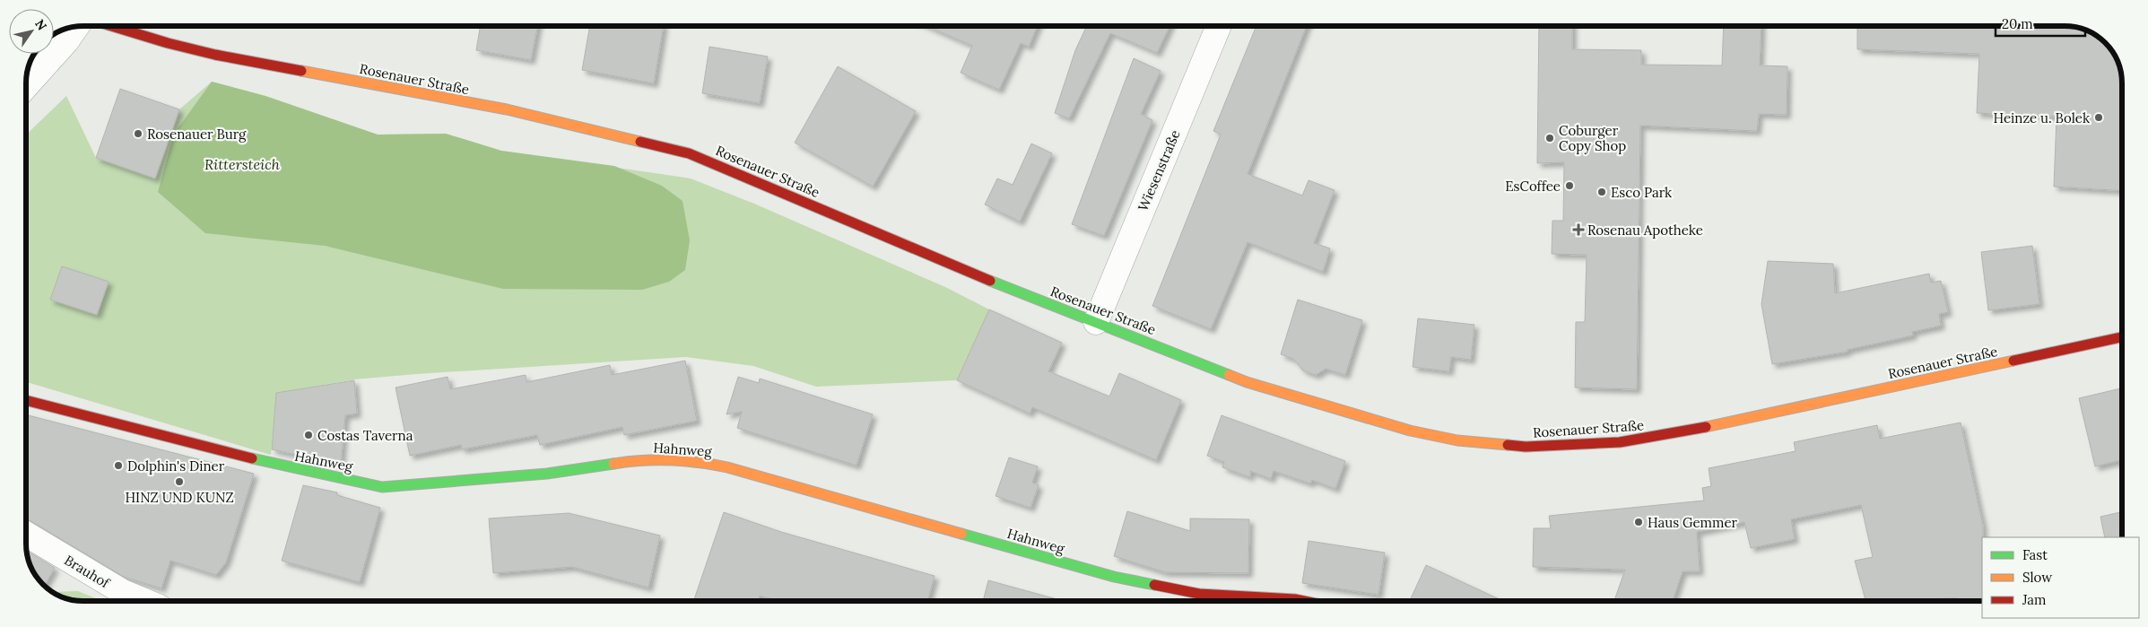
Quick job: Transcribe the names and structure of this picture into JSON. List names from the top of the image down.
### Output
{
  "streets": {
    "street": [
      "Rosenauer Straße",
      "Wiesenstraße",
      "Hahnweg",
      "Brauhof"
    ]
  },
  "crossings": [
    ["Rosenauer Straße", "Wiesenstraße"]
  ],
  "water": ["Rittersteich"],
  "places": {
    "other": [
      "Heinze u. Bolek",
      "Rosenauer Burg",
      "Coburger Copy Shop",
      "EsCoffee",
      "Esco Park",
      "Costas Taverna",
      "Dolphin's Diner",
      "HINZ UND KUNZ",
      "Haus Gemmer"
    ],
    "health": ["Rosenau Apotheke"]
  },
  "legend": ["Fast", "Slow", "Jam"],
  "scale_bar": "20 m",
  "north": "top right"
}
